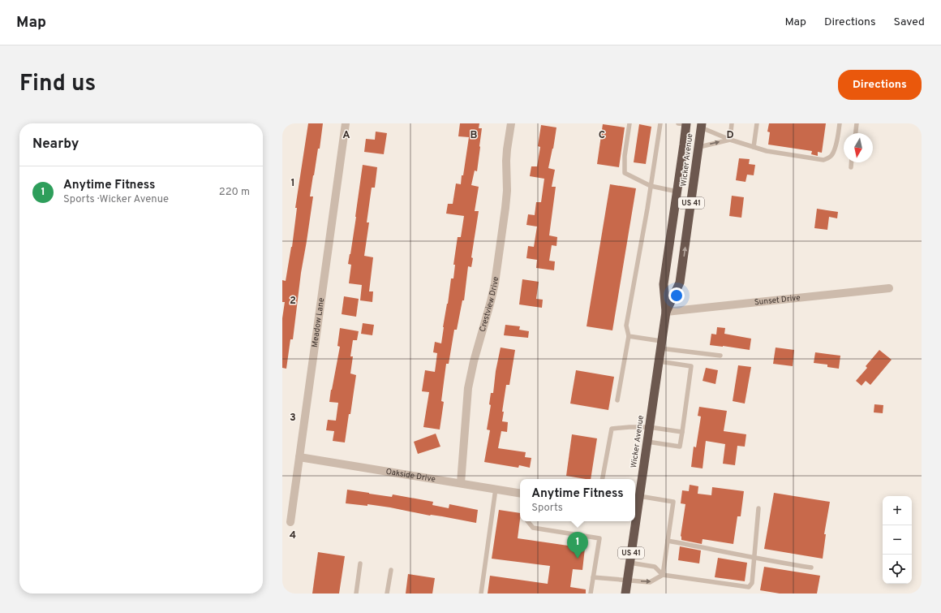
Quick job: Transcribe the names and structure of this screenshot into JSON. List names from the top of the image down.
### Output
{
  "streets": {
    "highway": ["Wicker Avenue", "US 41"],
    "street": [
      "Sunset Drive",
      "Crestview Drive",
      "Meadow Lane",
      "Oakside Drive"
    ]
  },
  "crossings": [
    ["Wicker Avenue", "Sunset Drive"],
    ["Crestview Drive", "Oakside Drive"],
    ["Meadow Lane", "Oakside Drive"]
  ],
  "north": "bottom",
  "page": {
    "header": "Map",
    "nav": ["Map", "Directions", "Saved"],
    "title": "Find us",
    "buttons": "Directions",
    "heading": "Nearby",
    "list": [
      {
        "mark": "1",
        "name": "Anytime Fitness",
        "note": "Sports · Wicker Avenue",
        "value": "220 m"
      }
    ],
    "popup": ["Anytime Fitness", "Sports"],
    "map_buttons": ["+", "−"],
    "pins": "1"
  },
  "grid": {
    "columns": [
      "A",
      "B",
      "C",
      "D"
    ],
    "rows": [
      "1",
      "2",
      "3",
      "4"
    ]
  }
}
